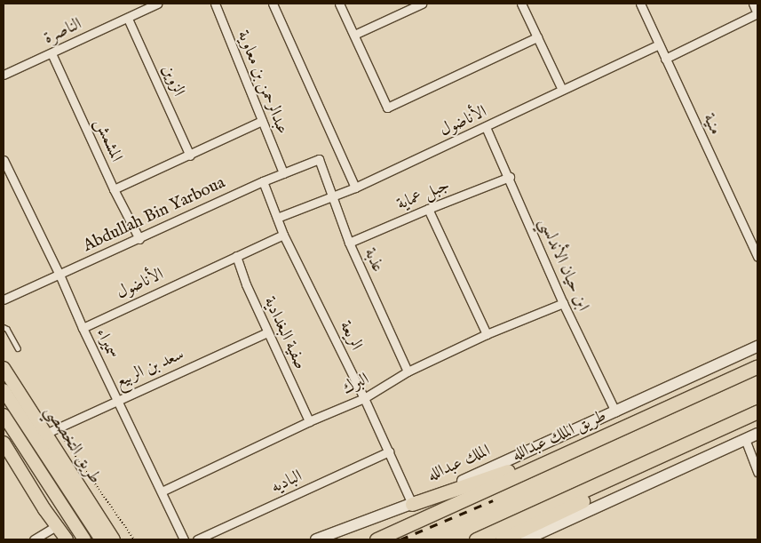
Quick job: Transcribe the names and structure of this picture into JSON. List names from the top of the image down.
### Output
{
  "streets": {
    "highway": ["طريق الملك عبدالله"],
    "main road": ["طريق التخصصي", "الملك عبدالله"],
    "street": [
      "الناصرة",
      "الزوين",
      "عبدالرحمن بن معاوية",
      "الأناضول",
      "منية",
      "المشمش",
      "جبل عماية",
      "Abdullah Bin Yarboua",
      "عذبة",
      "ابن حيان الأندلسي",
      "صفية البغدادية",
      "الريعة",
      "سميراء",
      "سعد بن الربيع",
      "البرك",
      "الباديه"
    ]
  },
  "crossings": [
    ["الناصرة", "الزوين"],
    ["الناصرة", "المشمش"],
    ["عبدالرحمن بن معاوية", "Abdullah Bin Yarboua"],
    ["الأناضول", "منية"],
    ["الأناضول", "عذبة"],
    ["الأناضول", "ابن حيان الأندلسي"],
    ["الأناضول", "صفية البغدادية"],
    ["الأناضول", "الريعة"],
    ["الأناضول", "سميراء"],
    ["المشمش", "Abdullah Bin Yarboua"],
    ["جبل عماية", "عذبة"],
    ["جبل عماية", "ابن حيان الأندلسي"],
    ["Abdullah Bin Yarboua", "عذبة"],
    ["Abdullah Bin Yarboua", "الريعة"],
    ["Abdullah Bin Yarboua", "سميراء"],
    ["عذبة", "البرك"],
    ["ابن حيان الأندلسي", "البرك"],
    ["ابن حيان الأندلسي", "الملك عبدالله"],
    ["صفية البغدادية", "سعد بن الربيع"],
    ["صفية البغدادية", "البرك"],
    ["الريعة", "البرك"],
    ["الريعة", "الملك عبدالله"],
    ["الريعة", "الباديه"],
    ["سميراء", "سعد بن الربيع"],
    ["سميراء", "البرك"],
    ["سعد بن الربيع", "طريق التخصصي"]
  ]
}
